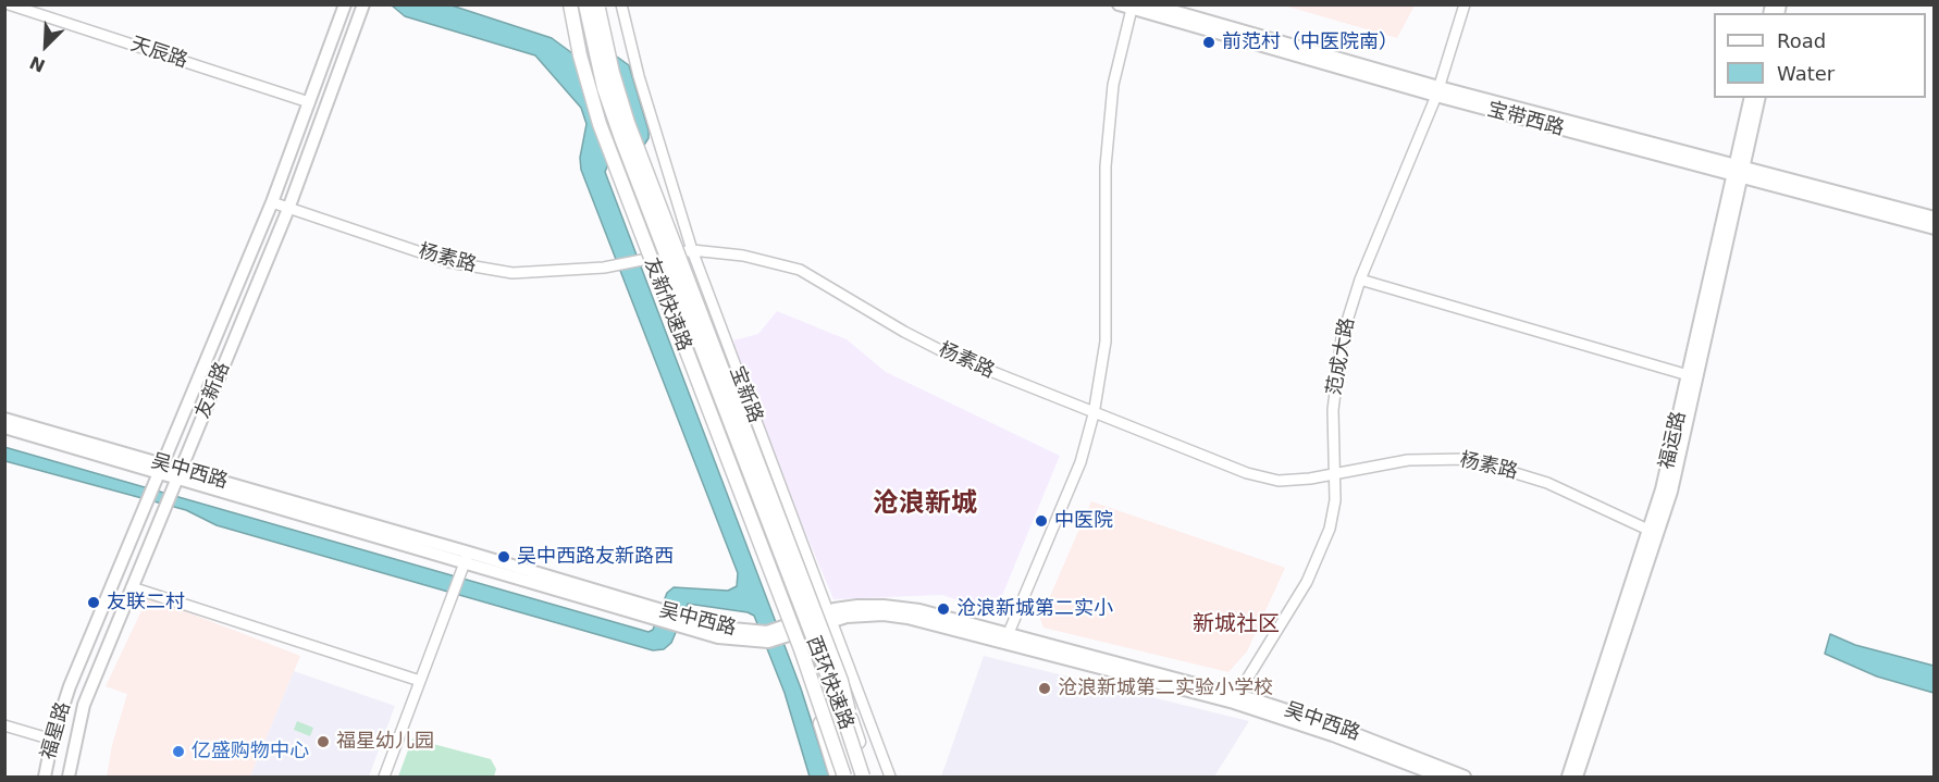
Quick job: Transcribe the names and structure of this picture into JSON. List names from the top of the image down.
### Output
{
  "streets": {
    "highway": ["友新快速路", "西环快速路"],
    "main road": [
      "宝带西路",
      "友新路",
      "福运路",
      "吴中西路",
      "福星路"
    ],
    "street": [
      "天辰路",
      "杨素路",
      "范成大路",
      "宝新路"
    ]
  },
  "crossings": [
    ["天辰路", "友新路"],
    ["宝带西路", "范成大路"],
    ["宝带西路", "福运路"],
    ["杨素路", "范成大路"],
    ["杨素路", "友新路"],
    ["杨素路", "宝新路"],
    ["杨素路", "福运路"],
    ["友新快速路", "西环快速路"],
    ["范成大路", "吴中西路"],
    ["友新路", "吴中西路"],
    ["友新路", "福星路"],
    ["宝新路", "吴中西路"]
  ],
  "districts": ["沧浪新城", "新城社区"],
  "places": [
    "前范村（中医院南）",
    "中医院",
    "吴中西路友新路西",
    "友联二村",
    "沧浪新城第二实小",
    "沧浪新城第二实验小学校",
    "福星幼儿园",
    "亿盛购物中心"
  ],
  "legend": ["Road", "Water"],
  "north": "bottom left"
}
